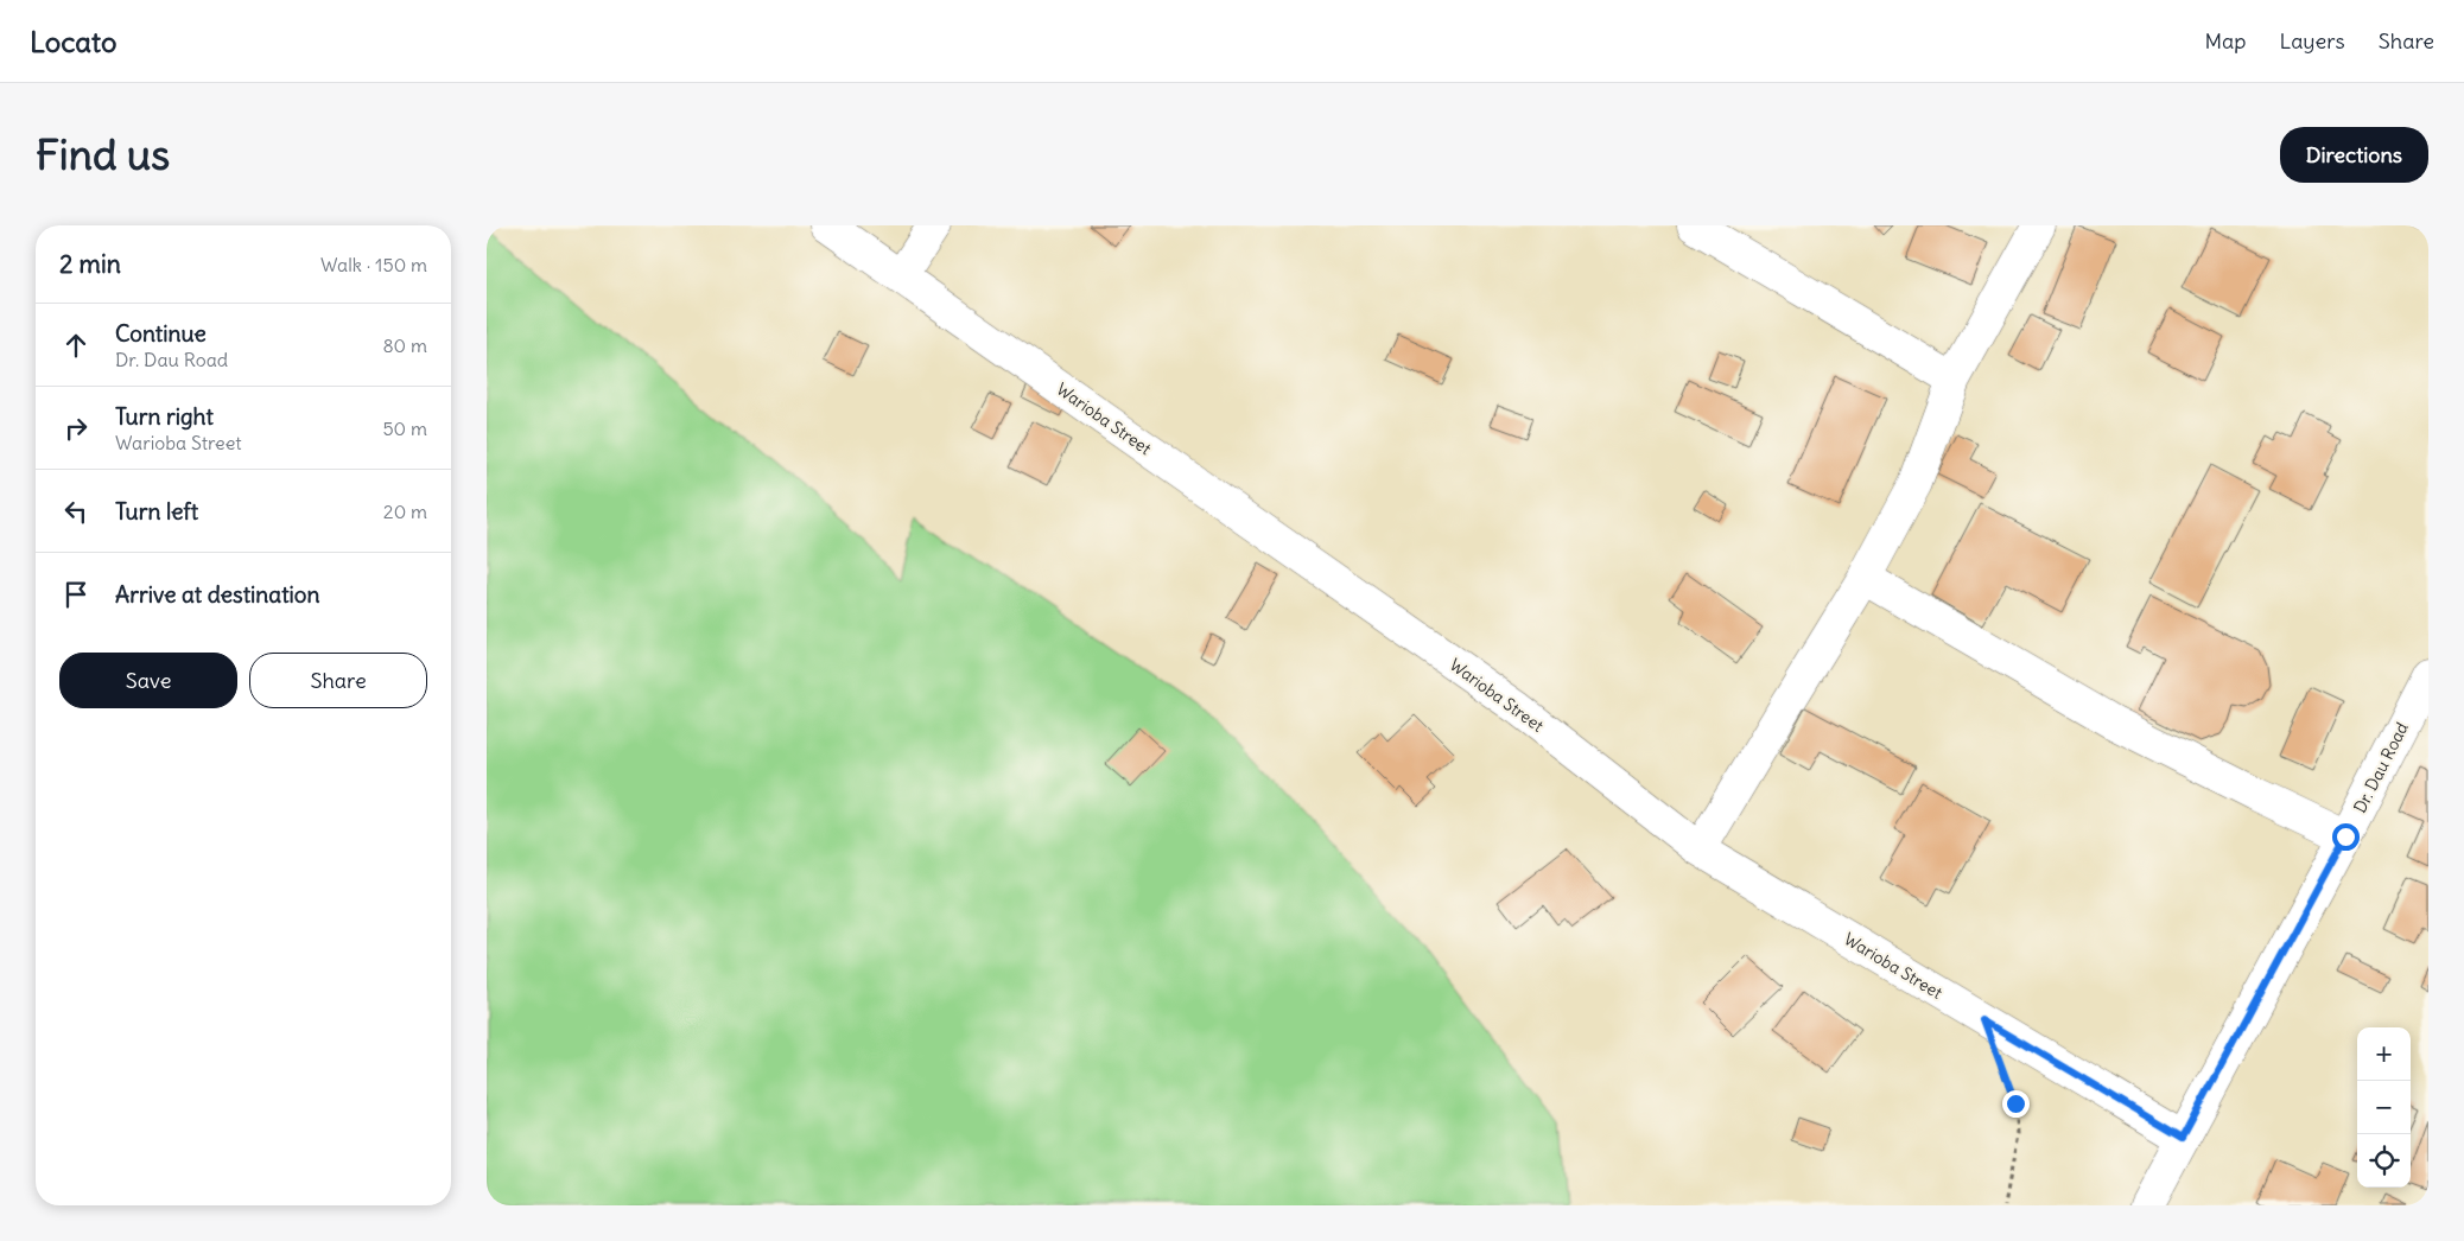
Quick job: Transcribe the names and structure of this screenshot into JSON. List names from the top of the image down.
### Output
{
  "streets": {
    "street": ["Warioba Street", "Dr. Dau Road"]
  },
  "crossings": [
    ["Warioba Street", "Dr. Dau Road"]
  ],
  "page": {
    "header": "Locato",
    "nav": ["Map", "Layers", "Share"],
    "buttons": [
      "Directions",
      ["Save", "Share"]
    ],
    "title": "Find us",
    "heading": ["2 min", "Walk · 150 m"],
    "list": [
      ["Continue", "Dr. Dau Road", "80 m"],
      ["Turn right", "Warioba Street", "50 m"],
      ["Turn left", "20 m"],
      "Arrive at destination"
    ],
    "map_buttons": ["+", "−"]
  }
}
